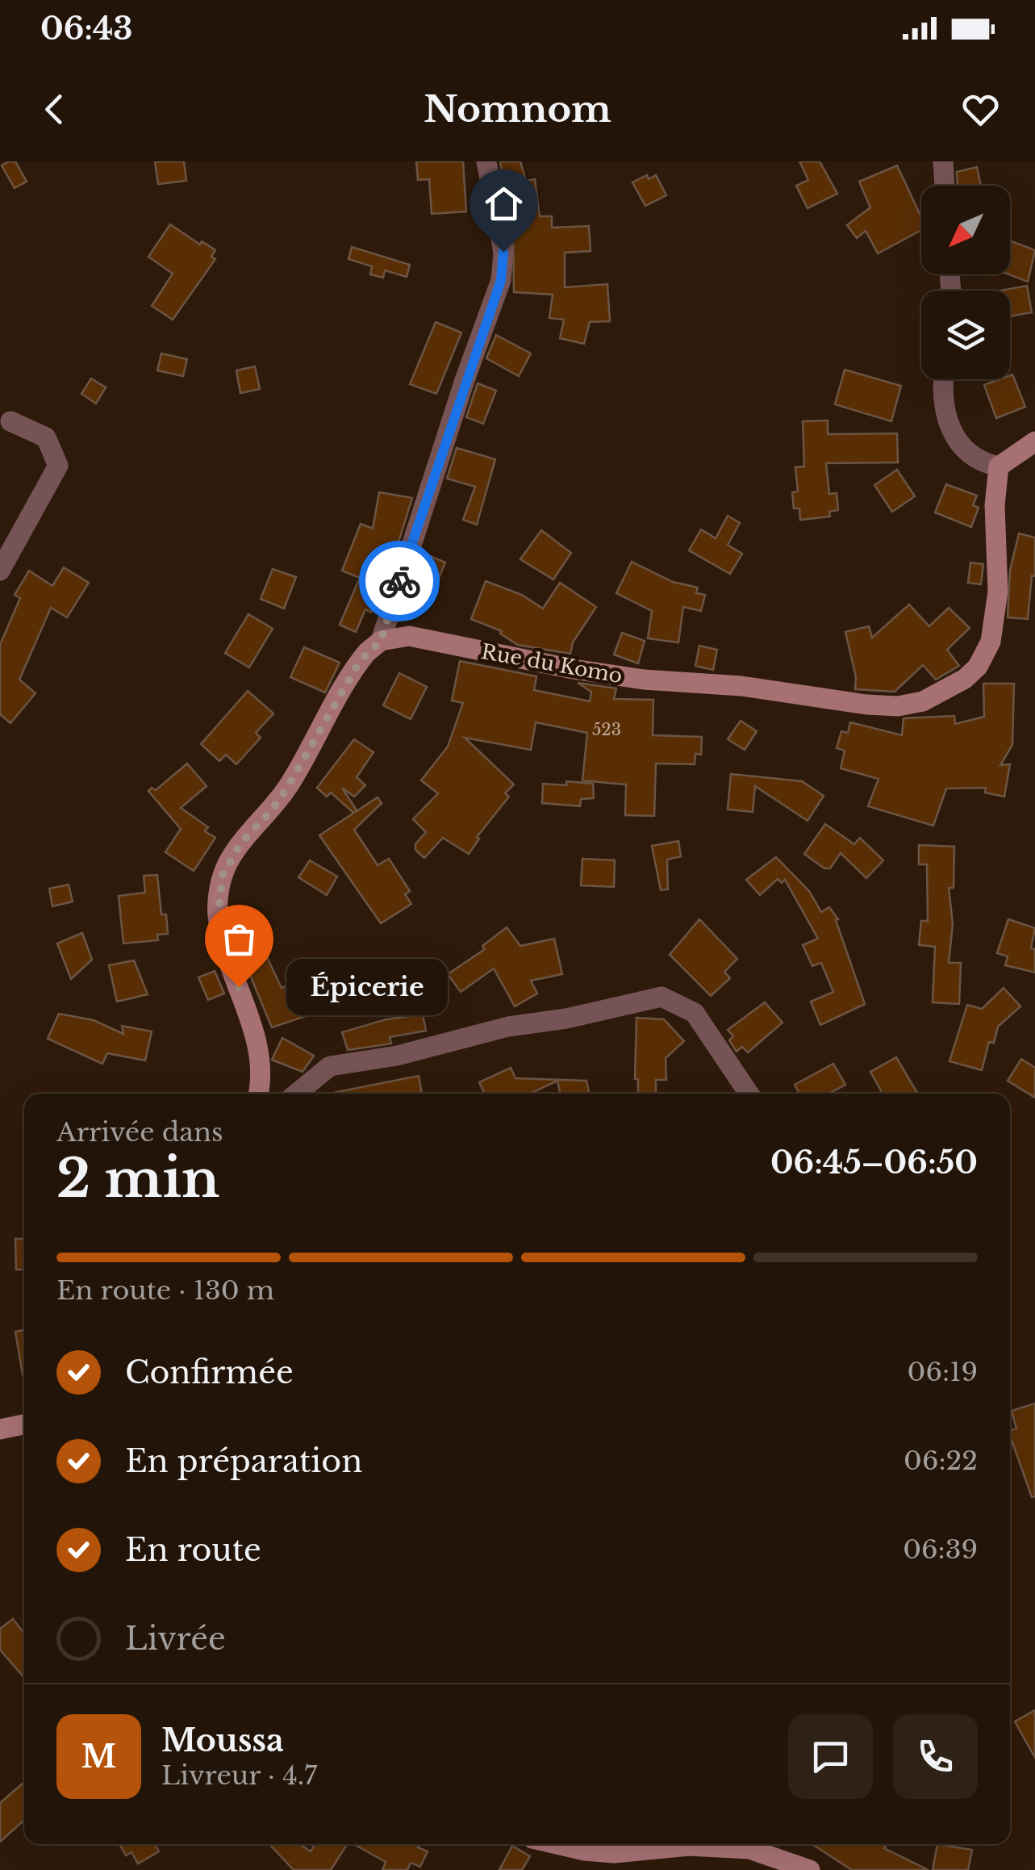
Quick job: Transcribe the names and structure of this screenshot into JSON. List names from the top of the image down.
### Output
{
  "streets": {
    "street": ["Rue du Komo"]
  },
  "places": ["Épicerie"],
  "house_numbers": ["523"],
  "north": "bottom left",
  "page": {
    "status": "06:43",
    "header": "Nomnom",
    "bubble": "Épicerie",
    "heading": ["2 min", "Arrivée dans", "06:45–06:50"],
    "panel": ["Moussa", "Livreur · 4.7"],
    "bar": "En route · 130 m",
    "list": [
      ["Confirmée", "06:19"],
      ["En préparation", "06:22"],
      ["En route", "06:39"],
      "Livrée"
    ],
    "round": "M"
  }
}
